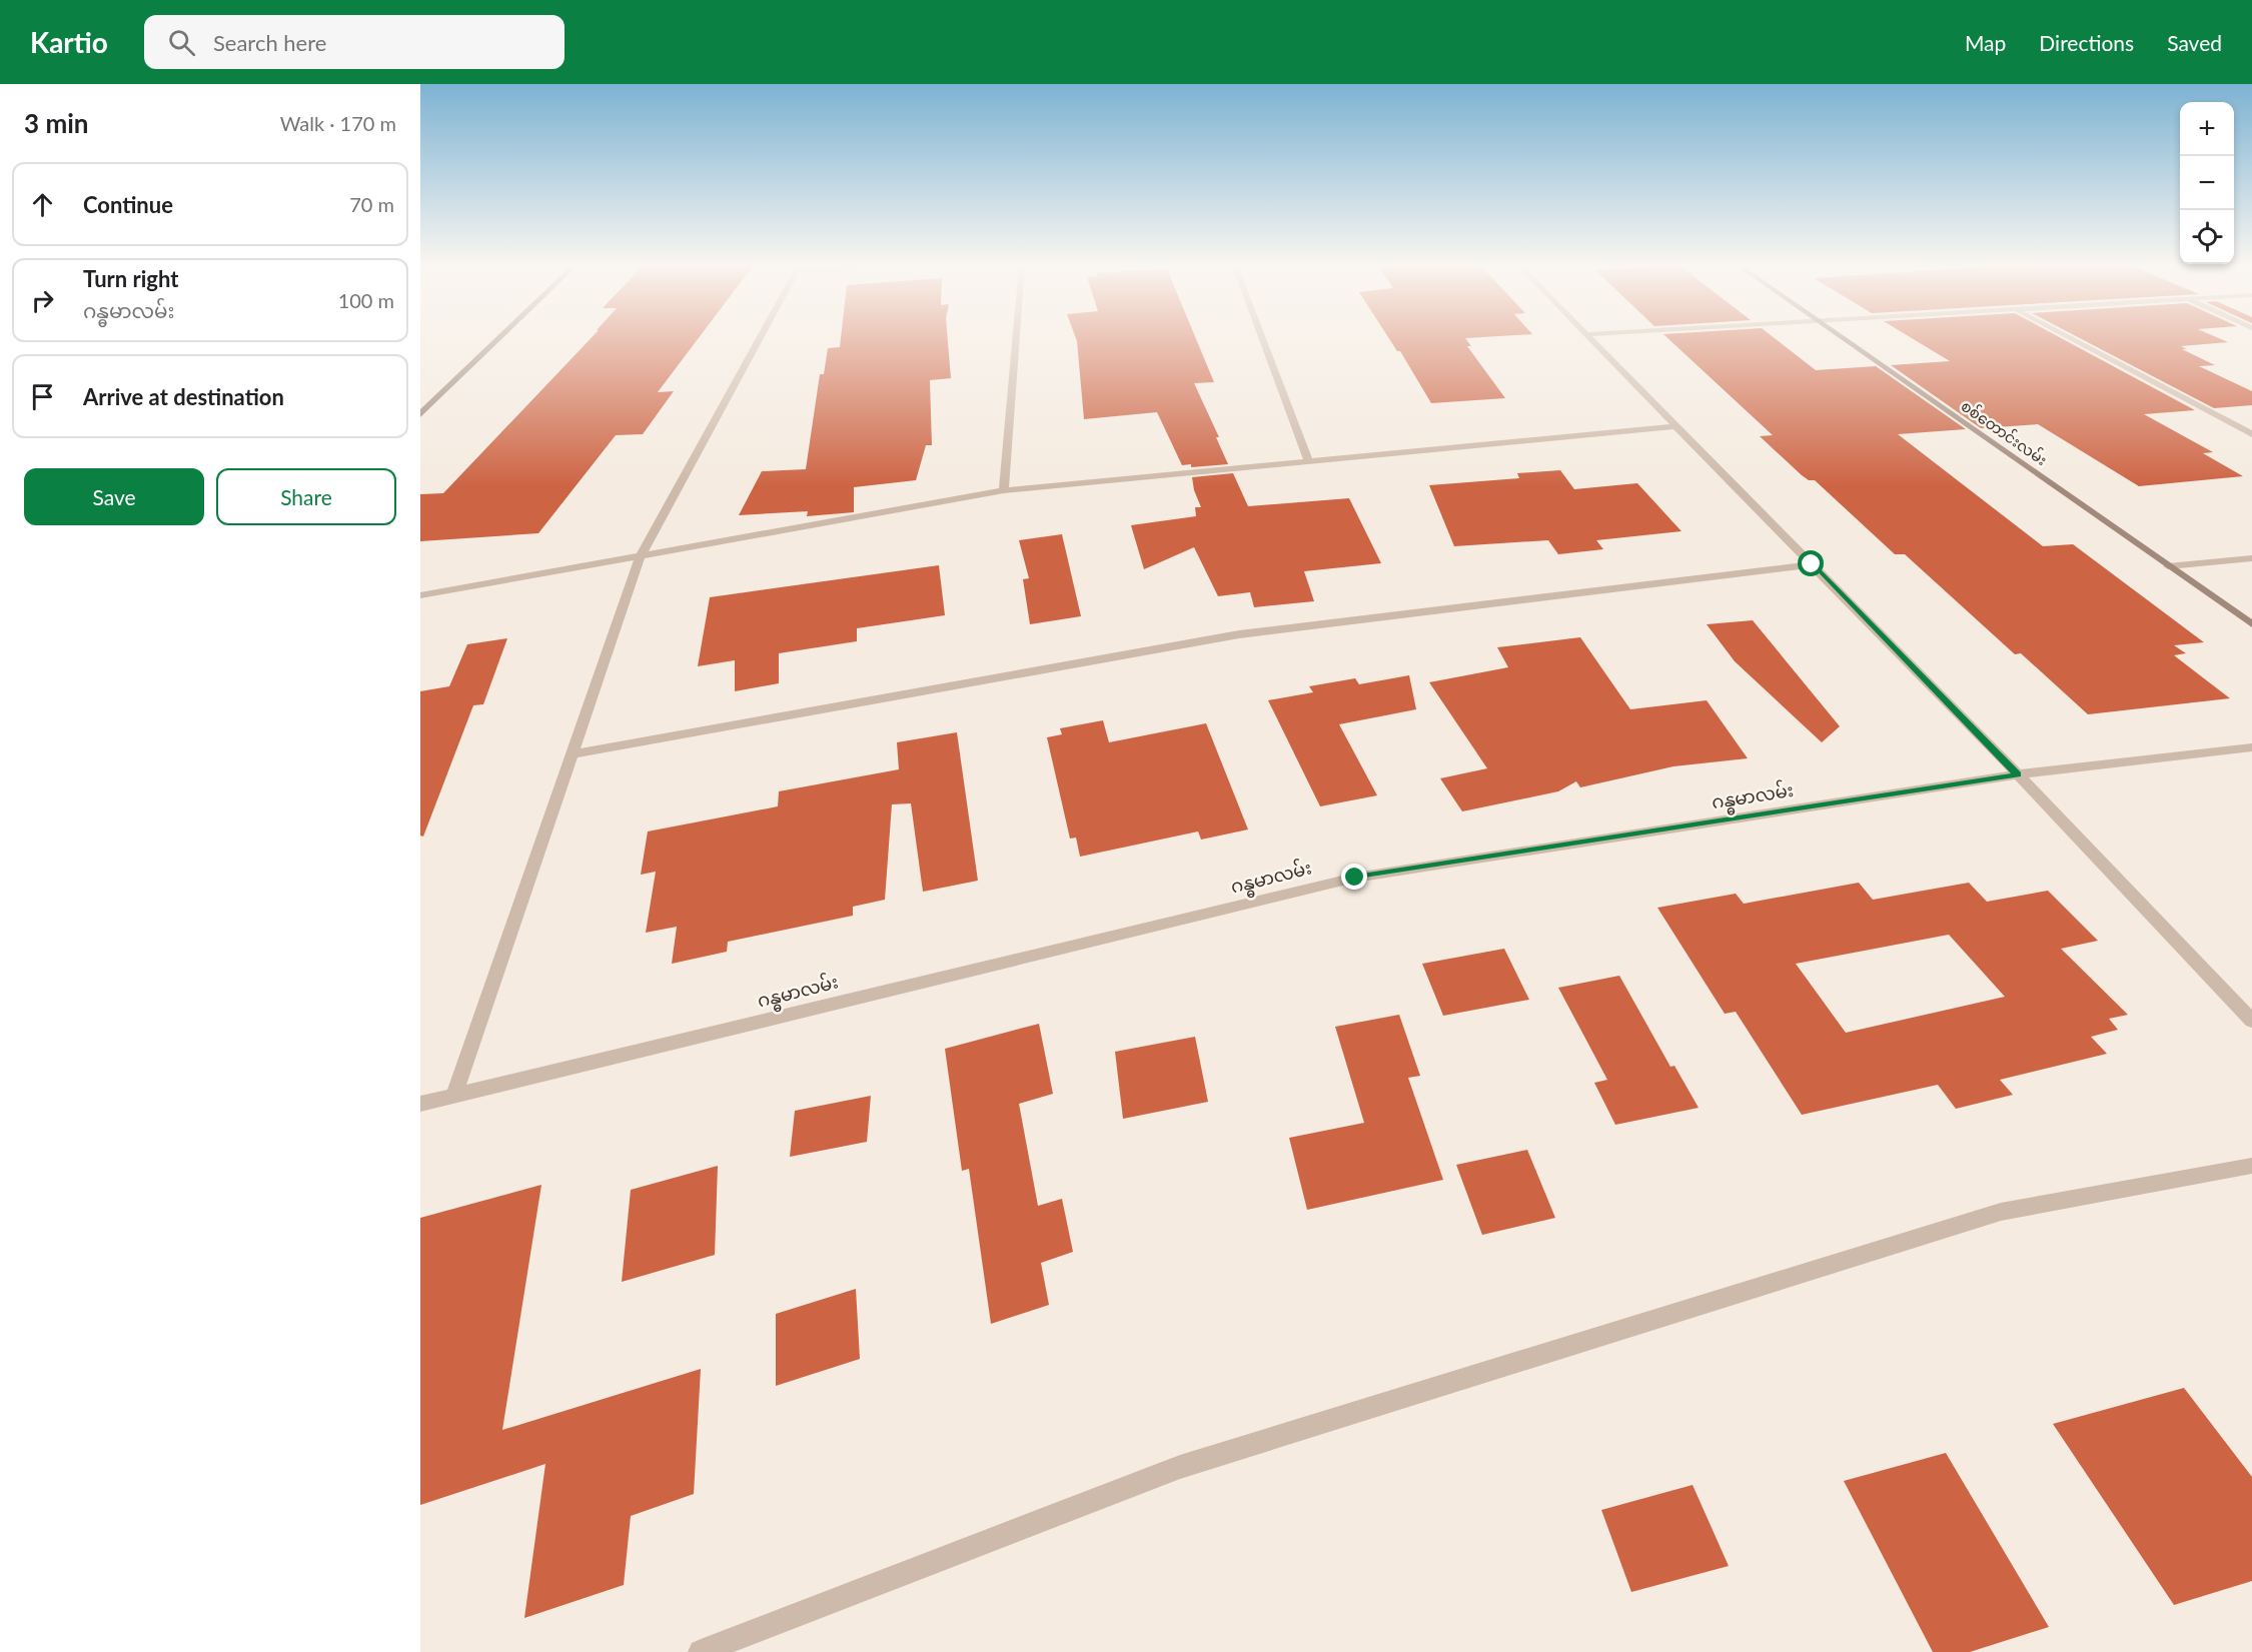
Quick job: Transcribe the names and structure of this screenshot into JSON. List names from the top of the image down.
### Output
{
  "streets": {
    "street": ["စစ်တောင်းလမ်း", "ဂန္ဓမာလမ်း"]
  },
  "page": {
    "header": "Kartio",
    "search": "Search here",
    "nav": ["Map", "Directions", "Saved"],
    "heading": ["3 min", "Walk · 170 m"],
    "map_buttons": ["+", "−"],
    "list": [
      ["Continue", "70 m"],
      ["Turn right", "ဂန္ဓမာလမ်း", "100 m"],
      "Arrive at destination"
    ],
    "buttons": ["Save", "Share"]
  }
}
